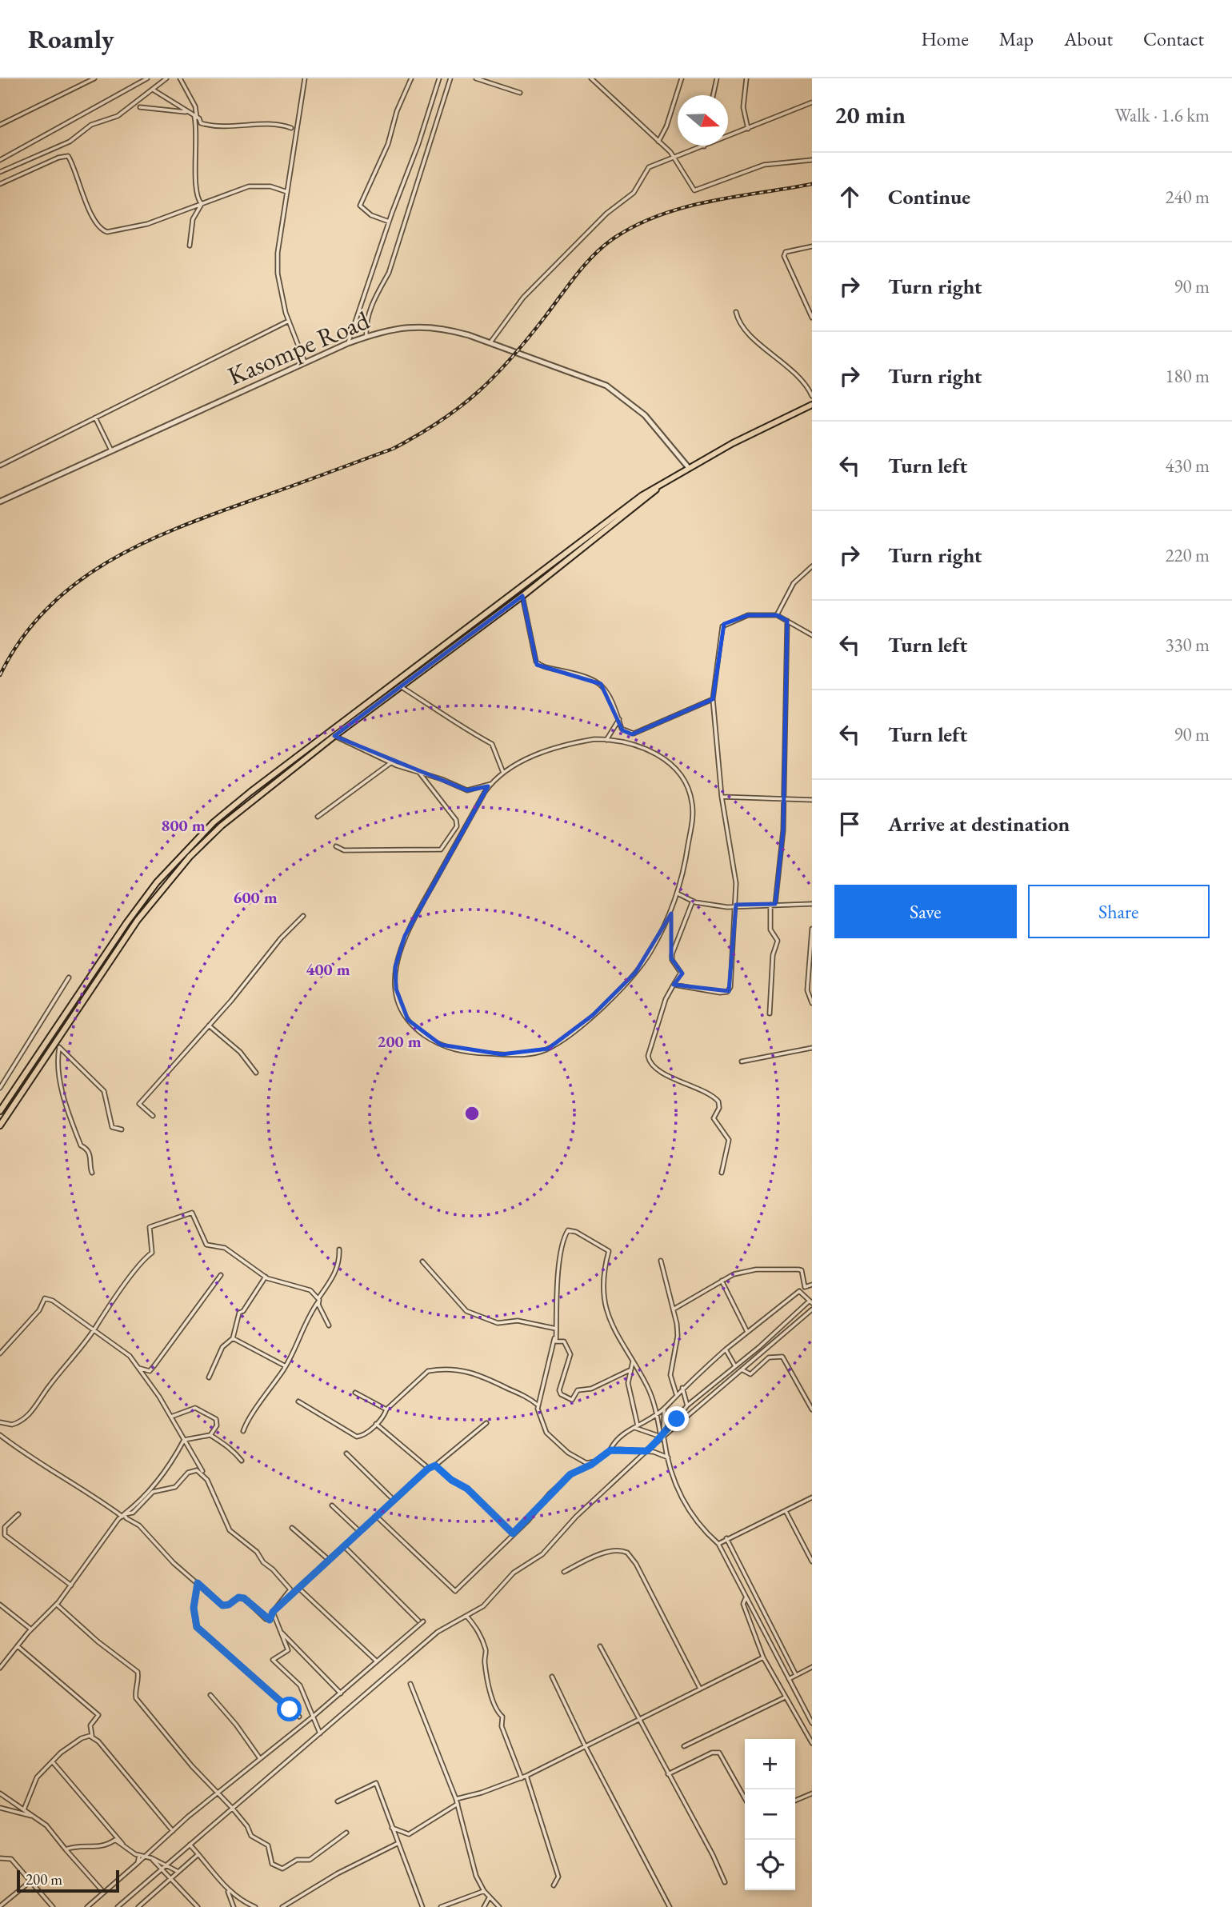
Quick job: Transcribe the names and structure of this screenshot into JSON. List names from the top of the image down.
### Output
{
  "streets": {
    "street": ["Kasompe Road"]
  },
  "scale_bar": "200 m",
  "north": "right",
  "page": {
    "header": "Roamly",
    "nav": [
      "Home",
      "Map",
      "About",
      "Contact"
    ],
    "heading": ["20 min", "Walk · 1.6 km"],
    "list": [
      ["Continue", "240 m"],
      ["Turn right", "90 m"],
      ["Turn right", "180 m"],
      ["Turn left", "430 m"],
      ["Turn right", "220 m"],
      ["Turn left", "330 m"],
      ["Turn left", "90 m"],
      "Arrive at destination"
    ],
    "buttons": ["Save", "Share"],
    "map_buttons": ["+", "−"],
    "scale": "200 m"
  },
  "rings": [
    "800 m",
    "600 m",
    "400 m",
    "200 m"
  ]
}
